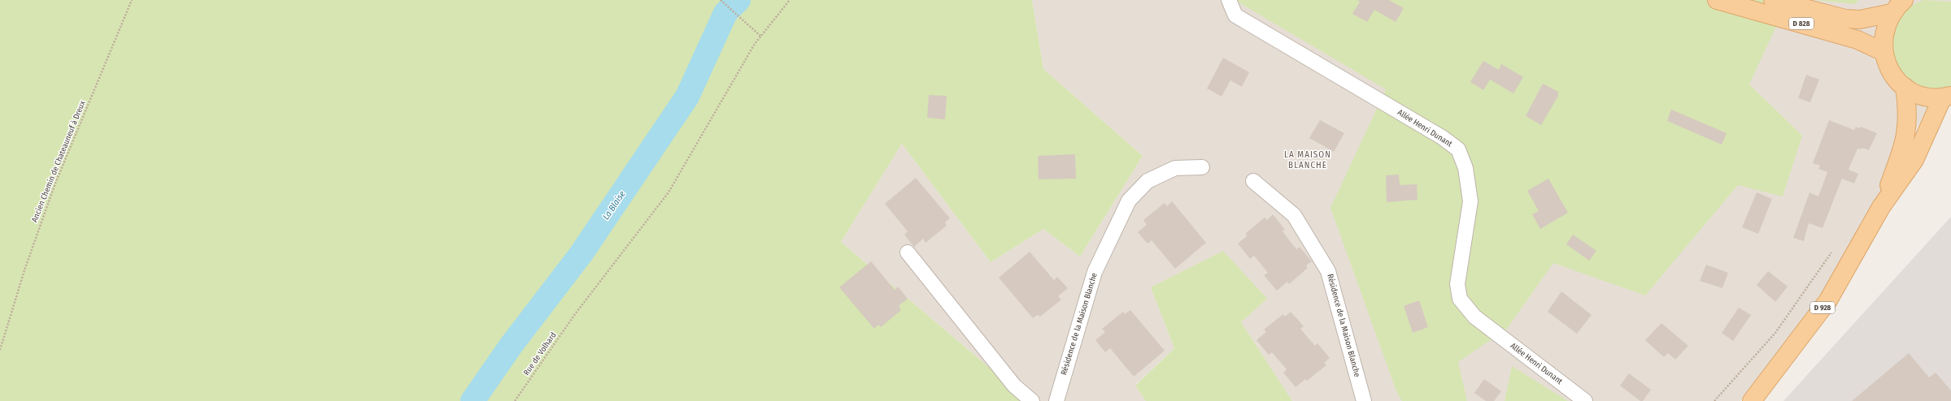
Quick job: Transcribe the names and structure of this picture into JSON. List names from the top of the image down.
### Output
{
  "streets": {
    "main road": ["D 828", "D 928"],
    "street": ["Allée Henri Dunant", "Résidence de la Maison Blanche"],
    "path": ["Ancien Chemin de Chateauneuf à Dreux", "Rue de Volhard"]
  },
  "districts": ["LA MAISON BLANCHE"],
  "water": ["La Blaise"]
}
